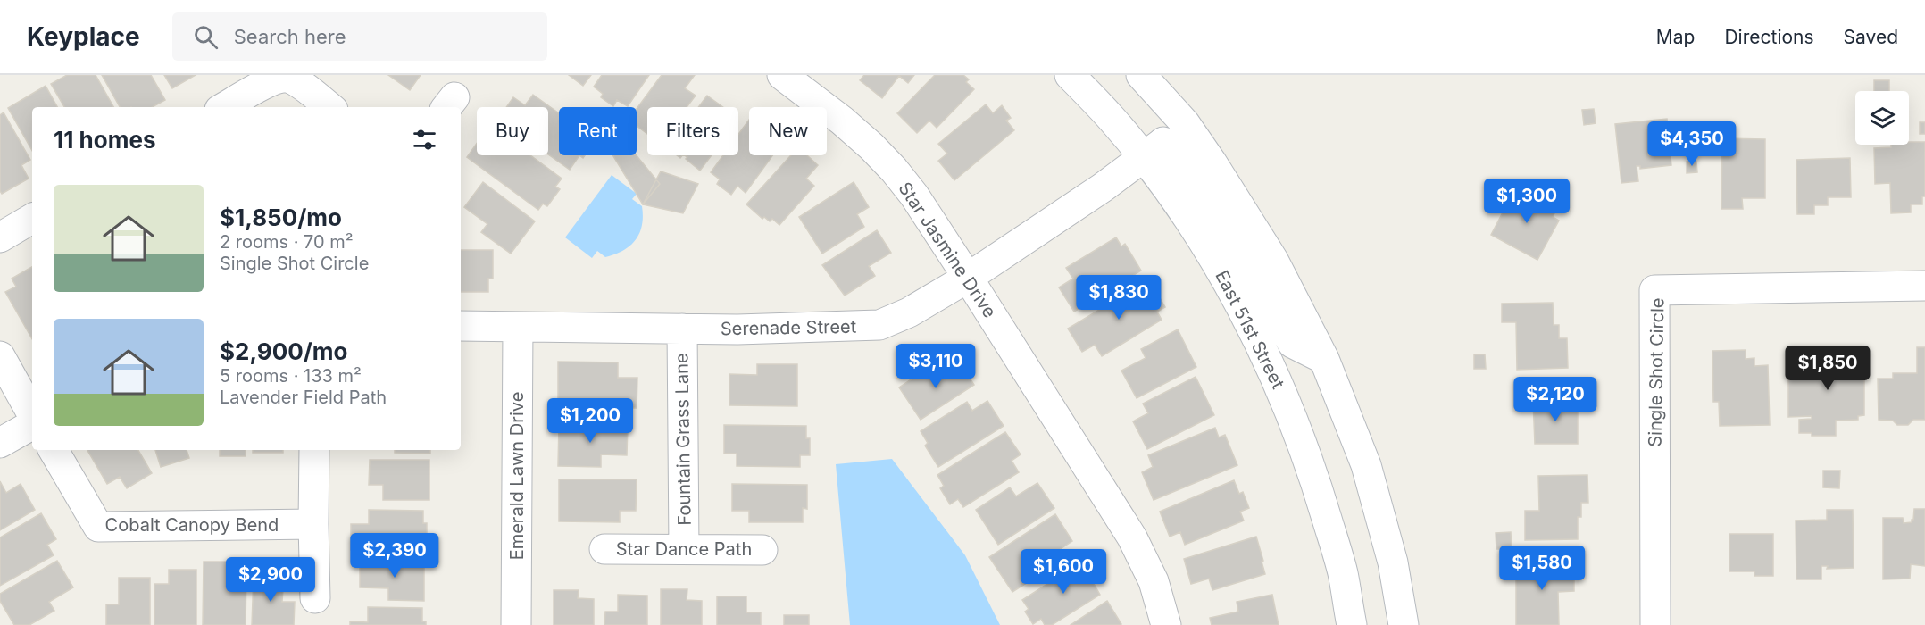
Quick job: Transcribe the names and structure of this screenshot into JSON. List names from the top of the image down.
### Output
{
  "streets": {
    "street": [
      "Star Jasmine Drive",
      "Serenade Street",
      "East 51st Street",
      "Single Shot Circle",
      "Fountain Grass Lane",
      "Emerald Lawn Drive",
      "Cobalt Canopy Bend",
      "Star Dance Path"
    ]
  },
  "crossings": [
    ["Star Jasmine Drive", "Serenade Street"],
    ["Serenade Street", "East 51st Street"],
    ["Serenade Street", "Fountain Grass Lane"],
    ["Serenade Street", "Emerald Lawn Drive"],
    ["Fountain Grass Lane", "Star Dance Path"]
  ],
  "page": {
    "header": "Keyplace",
    "search": "Search here",
    "nav": ["Map", "Directions", "Saved"],
    "chip": [
      "Buy",
      "Rent",
      "Filters",
      "New"
    ],
    "heading": "11 homes",
    "price": [
      "$4,350",
      "$1,300",
      "$1,830",
      "$3,110",
      "$1,850",
      "$2,120",
      "$1,200",
      "$2,390",
      "$1,580",
      "$1,600",
      "$2,900"
    ],
    "list": [
      {
        "name": "$1,850/mo",
        "note": "2 rooms · 70 m² · Single Shot Circle"
      },
      {
        "name": "$2,900/mo",
        "note": "5 rooms · 133 m² · Lavender Field Path"
      }
    ]
  }
}
